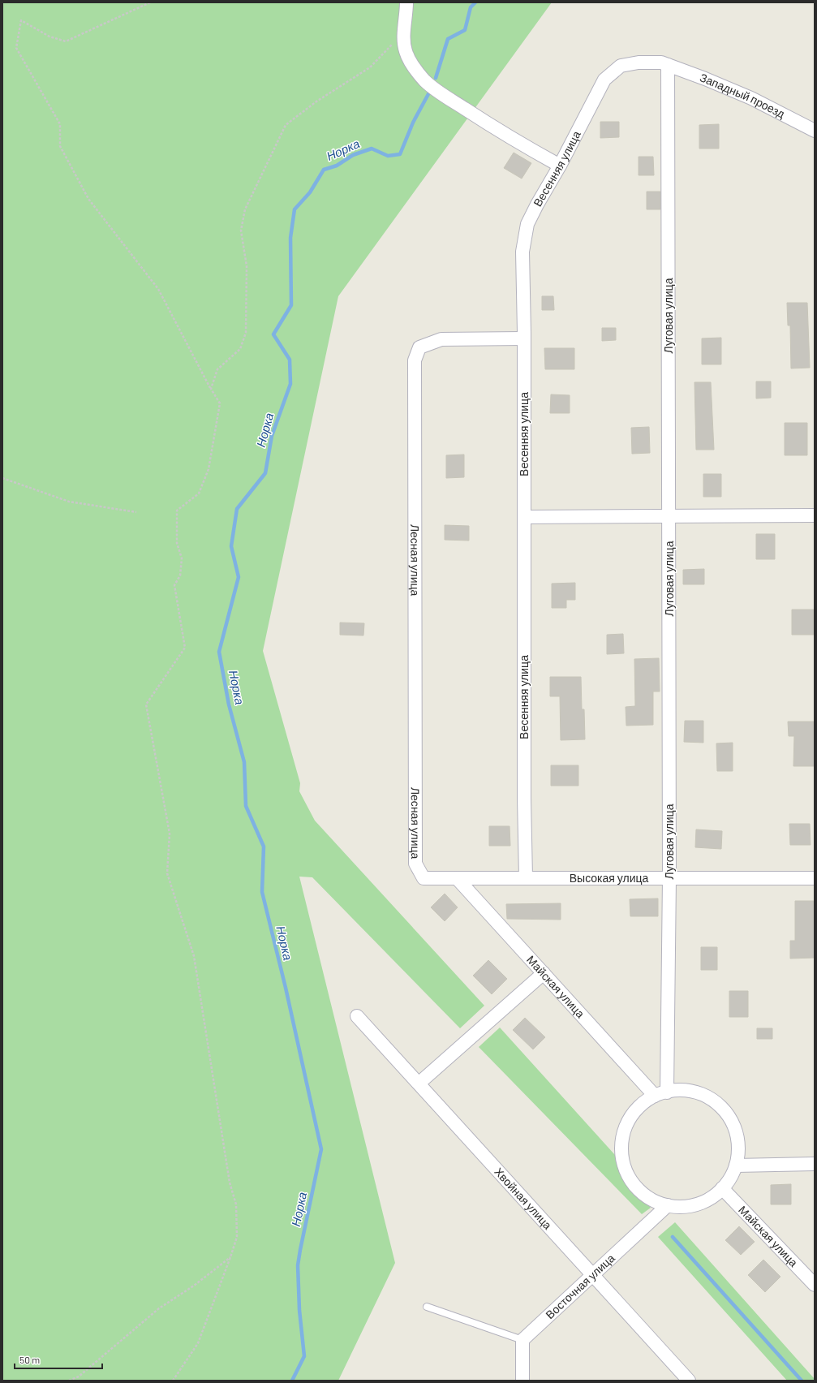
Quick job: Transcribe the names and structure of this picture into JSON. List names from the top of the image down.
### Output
{
  "streets": {
    "street": [
      "Западный проезд",
      "Весенняя улица",
      "Луговая улица",
      "Лесная улица",
      "Высокая улица",
      "Майская улица",
      "Хвойная улица",
      "Восточная улица"
    ]
  },
  "crossings": [
    ["Западный проезд", "Весенняя улица"],
    ["Западный проезд", "Луговая улица"],
    ["Весенняя улица", "Луговая улица"],
    ["Весенняя улица", "Лесная улица"],
    ["Весенняя улица", "Высокая улица"],
    ["Луговая улица", "Высокая улица"],
    ["Луговая улица", "Майская улица"],
    ["Лесная улица", "Высокая улица"],
    ["Высокая улица", "Майская улица"],
    ["Хвойная улица", "Восточная улица"]
  ],
  "water": ["Норка"],
  "scale_bar": "50 m"
}
